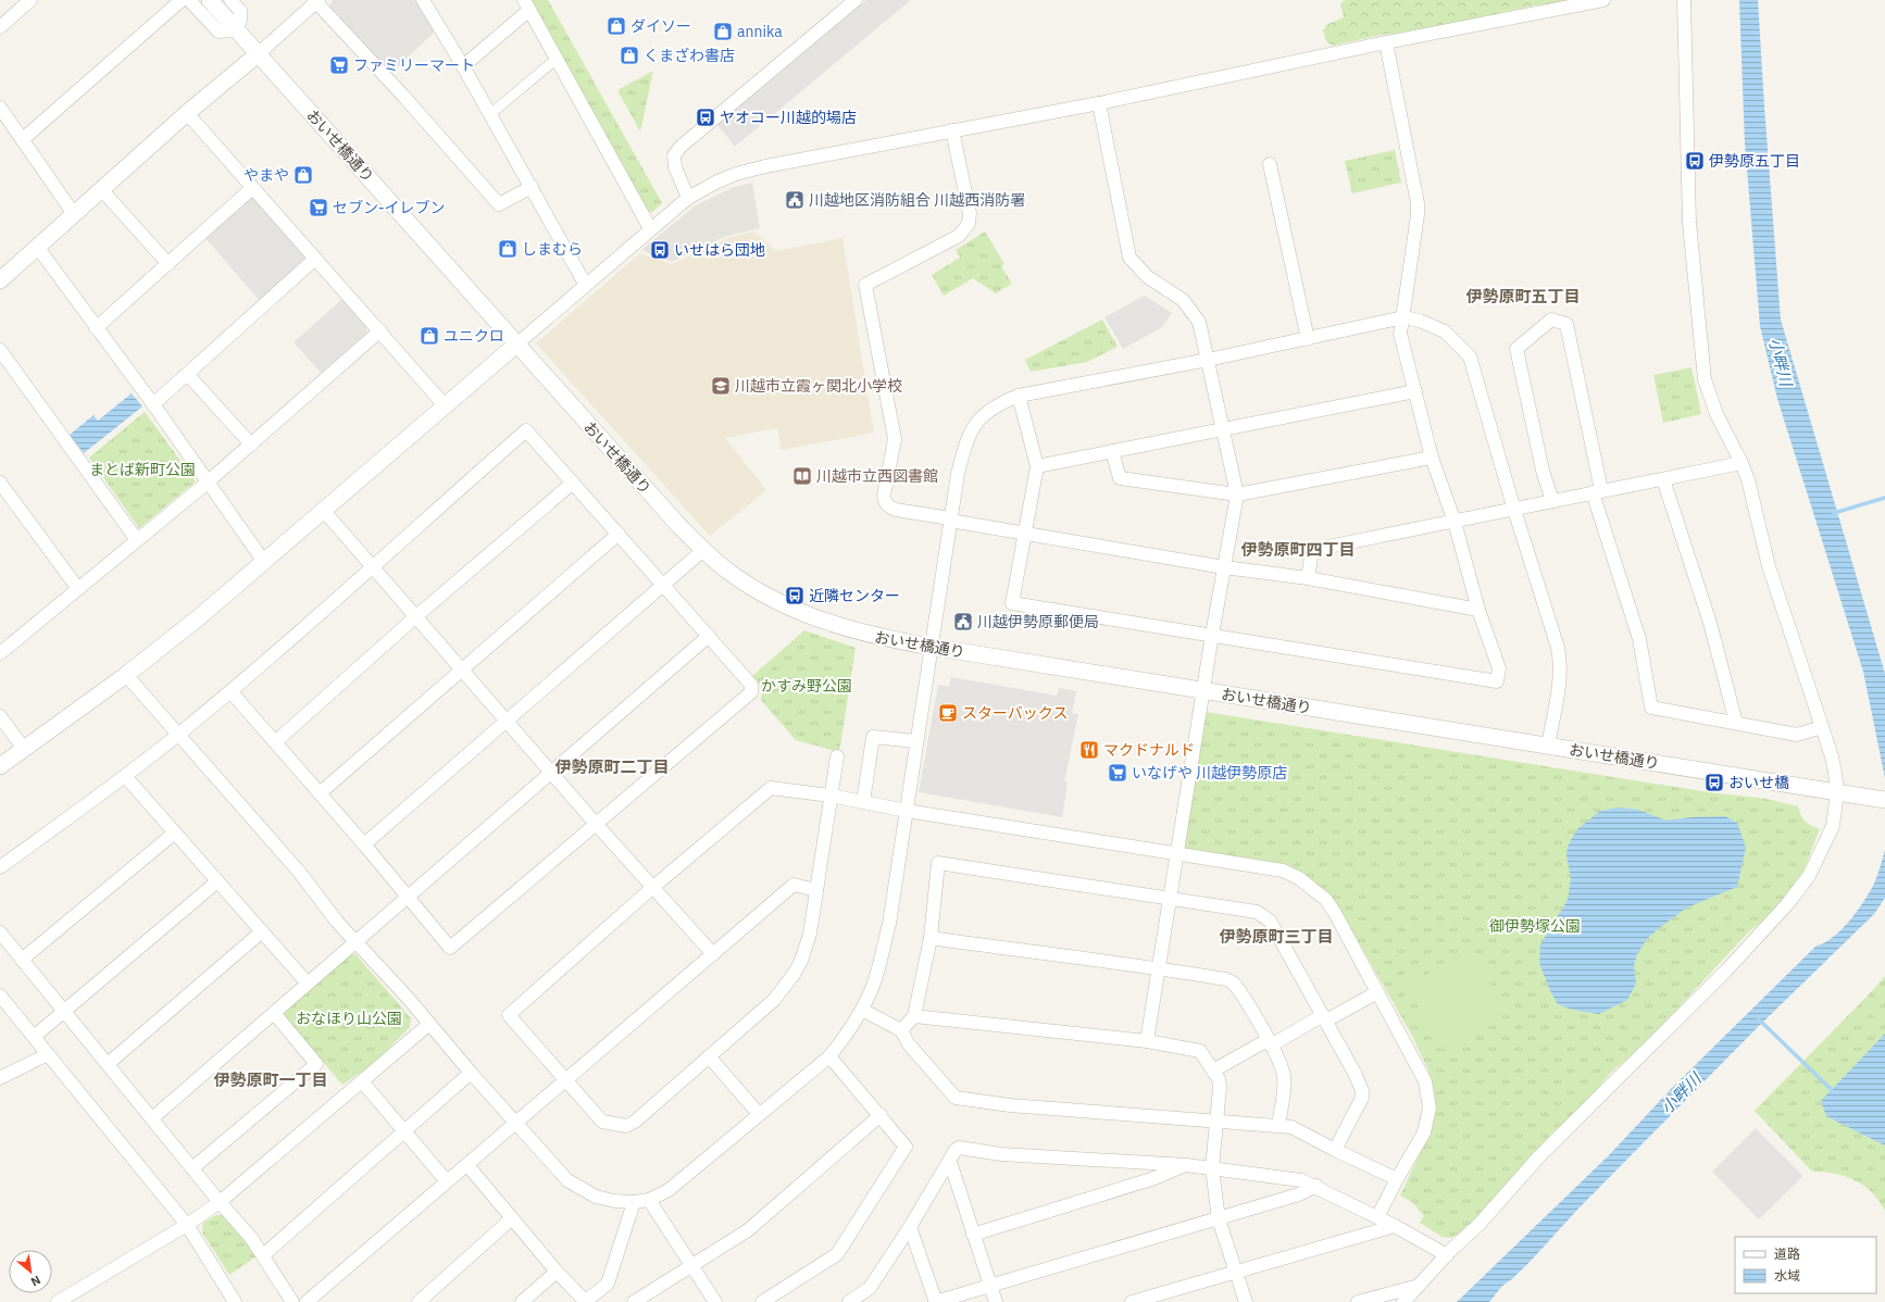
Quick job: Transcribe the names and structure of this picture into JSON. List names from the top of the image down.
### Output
{
  "streets": {
    "street": ["おいせ橋通り"]
  },
  "districts": [
    "伊勢原町五丁目",
    "伊勢原町四丁目",
    "伊勢原町二丁目",
    "伊勢原町三丁目",
    "伊勢原町一丁目"
  ],
  "water": ["小畔川"],
  "parks": [
    "まとば新町公園",
    "かすみ野公園",
    "御伊勢塚公園",
    "おなほり山公園"
  ],
  "places": {
    "shop": [
      "ダイソー",
      "annika",
      "くまざわ書店",
      "やまや",
      "しまむら",
      "ユニクロ"
    ],
    "supermarket": ["ファミリーマート", "セブン-イレブン", "いなげや 川越伊勢原店"],
    "bus stop": [
      "ヤオコー川越的場店",
      "伊勢原五丁目",
      "いせはら団地",
      "近隣センター",
      "おいせ橋"
    ],
    "public building": ["川越地区消防組合 川越西消防署", "川越伊勢原郵便局"],
    "school or university": ["川越市立霞ヶ関北小学校"],
    "library": ["川越市立西図書館"],
    "cafe": ["スターバックス"],
    "restaurant": ["マクドナルド"]
  },
  "legend": ["道路", "水域"],
  "north": "bottom right"
}
